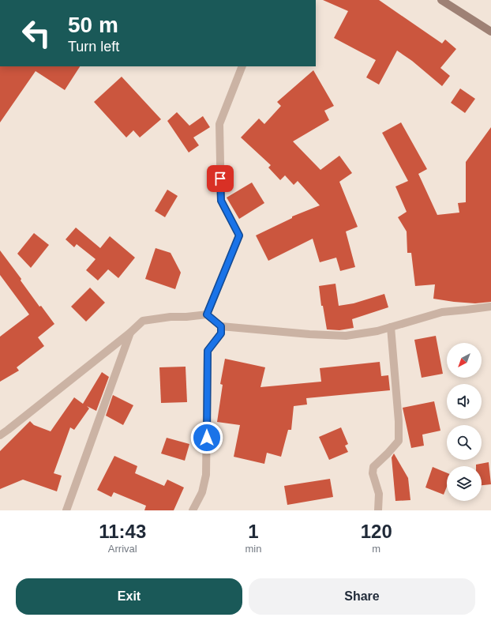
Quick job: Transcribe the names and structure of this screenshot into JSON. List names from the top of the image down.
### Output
{
  "north": "bottom left",
  "page": {
    "turn": ["50 m", "Turn left"],
    "eta": [
      "11:43",
      "Arrival",
      "1",
      "min",
      "120",
      "m"
    ],
    "buttons": ["Exit", "Share"]
  }
}
